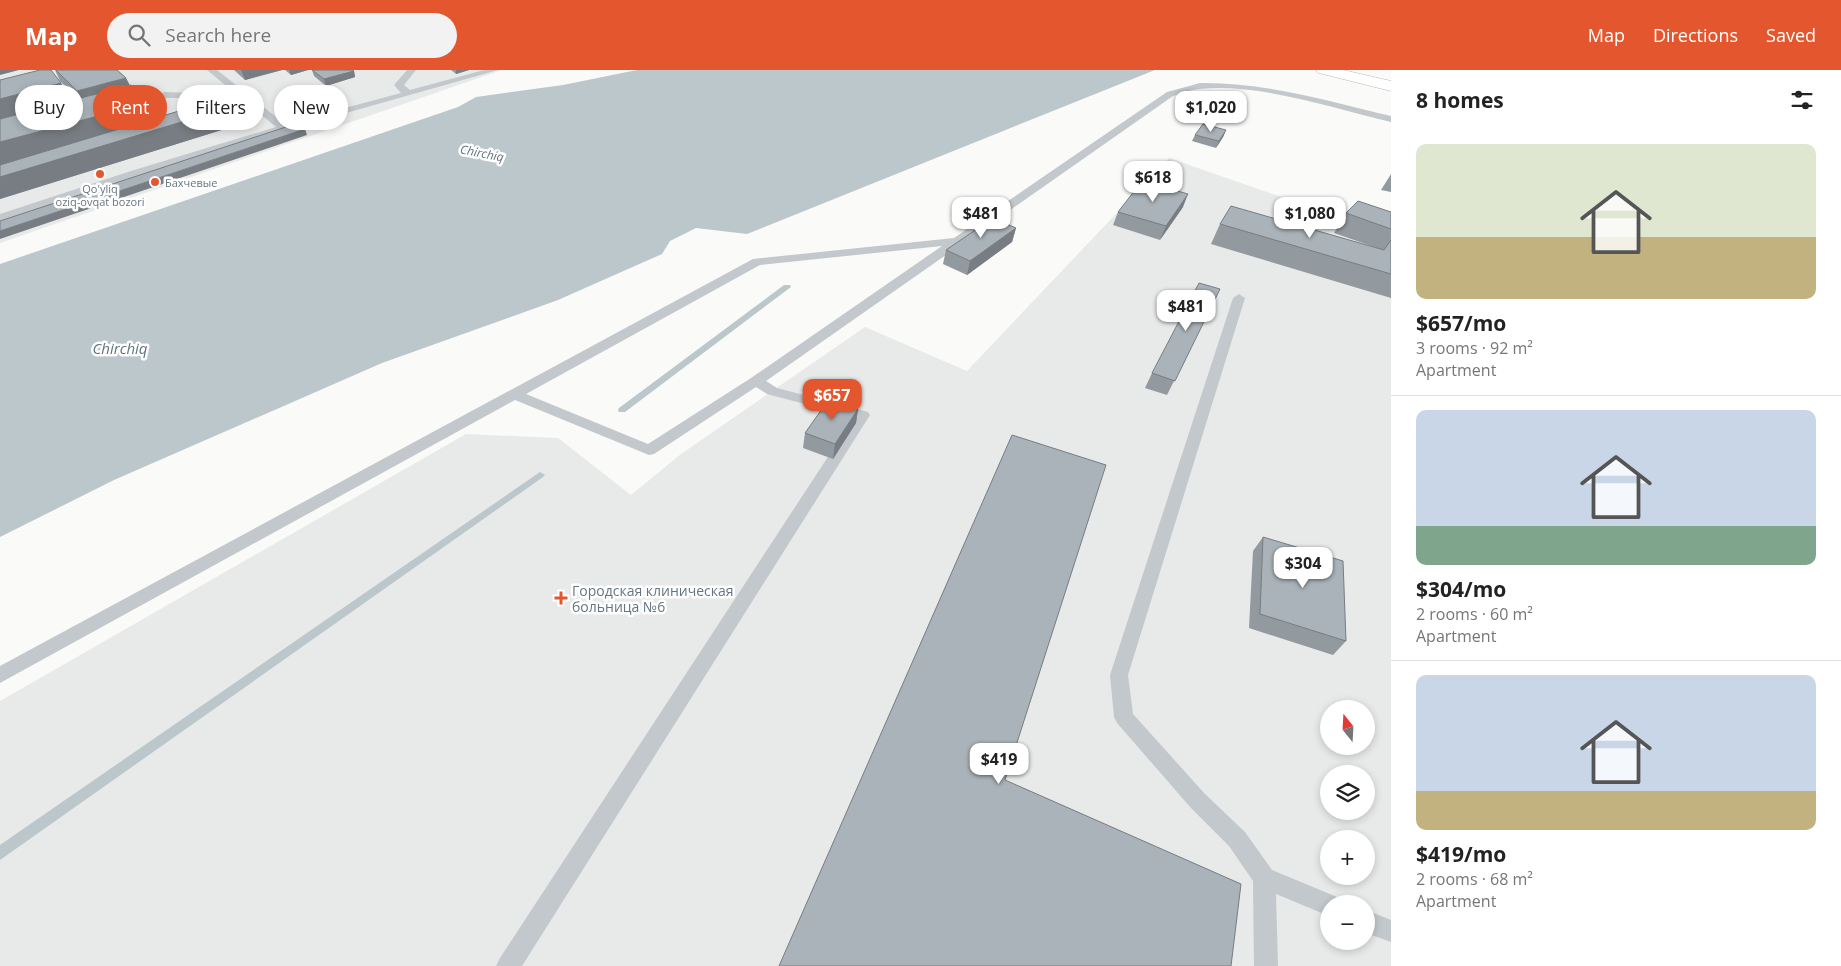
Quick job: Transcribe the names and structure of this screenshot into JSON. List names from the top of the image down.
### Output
{
  "water": ["Chirchiq"],
  "places": {
    "other": ["Qo'yliq oziq-ovqat bozori", "Бахчевые"],
    "health": ["Городская клиническая больница №6"]
  },
  "north": "top",
  "page": {
    "header": "Map",
    "search": "Search here",
    "nav": ["Map", "Directions", "Saved"],
    "heading": "8 homes",
    "chip": [
      "Buy",
      "Rent",
      "Filters",
      "New"
    ],
    "price": [
      "$1,020",
      "$618",
      "$481",
      "$1,080",
      "$481",
      "$657",
      "$304",
      "$419"
    ],
    "list": [
      {
        "name": "$657/mo",
        "note": "3 rooms · 92 m² · Apartment"
      },
      {
        "name": "$304/mo",
        "note": "2 rooms · 60 m² · Apartment"
      },
      {
        "name": "$419/mo",
        "note": "2 rooms · 68 m² · Apartment"
      }
    ],
    "map_buttons": ["+", "−"]
  }
}
